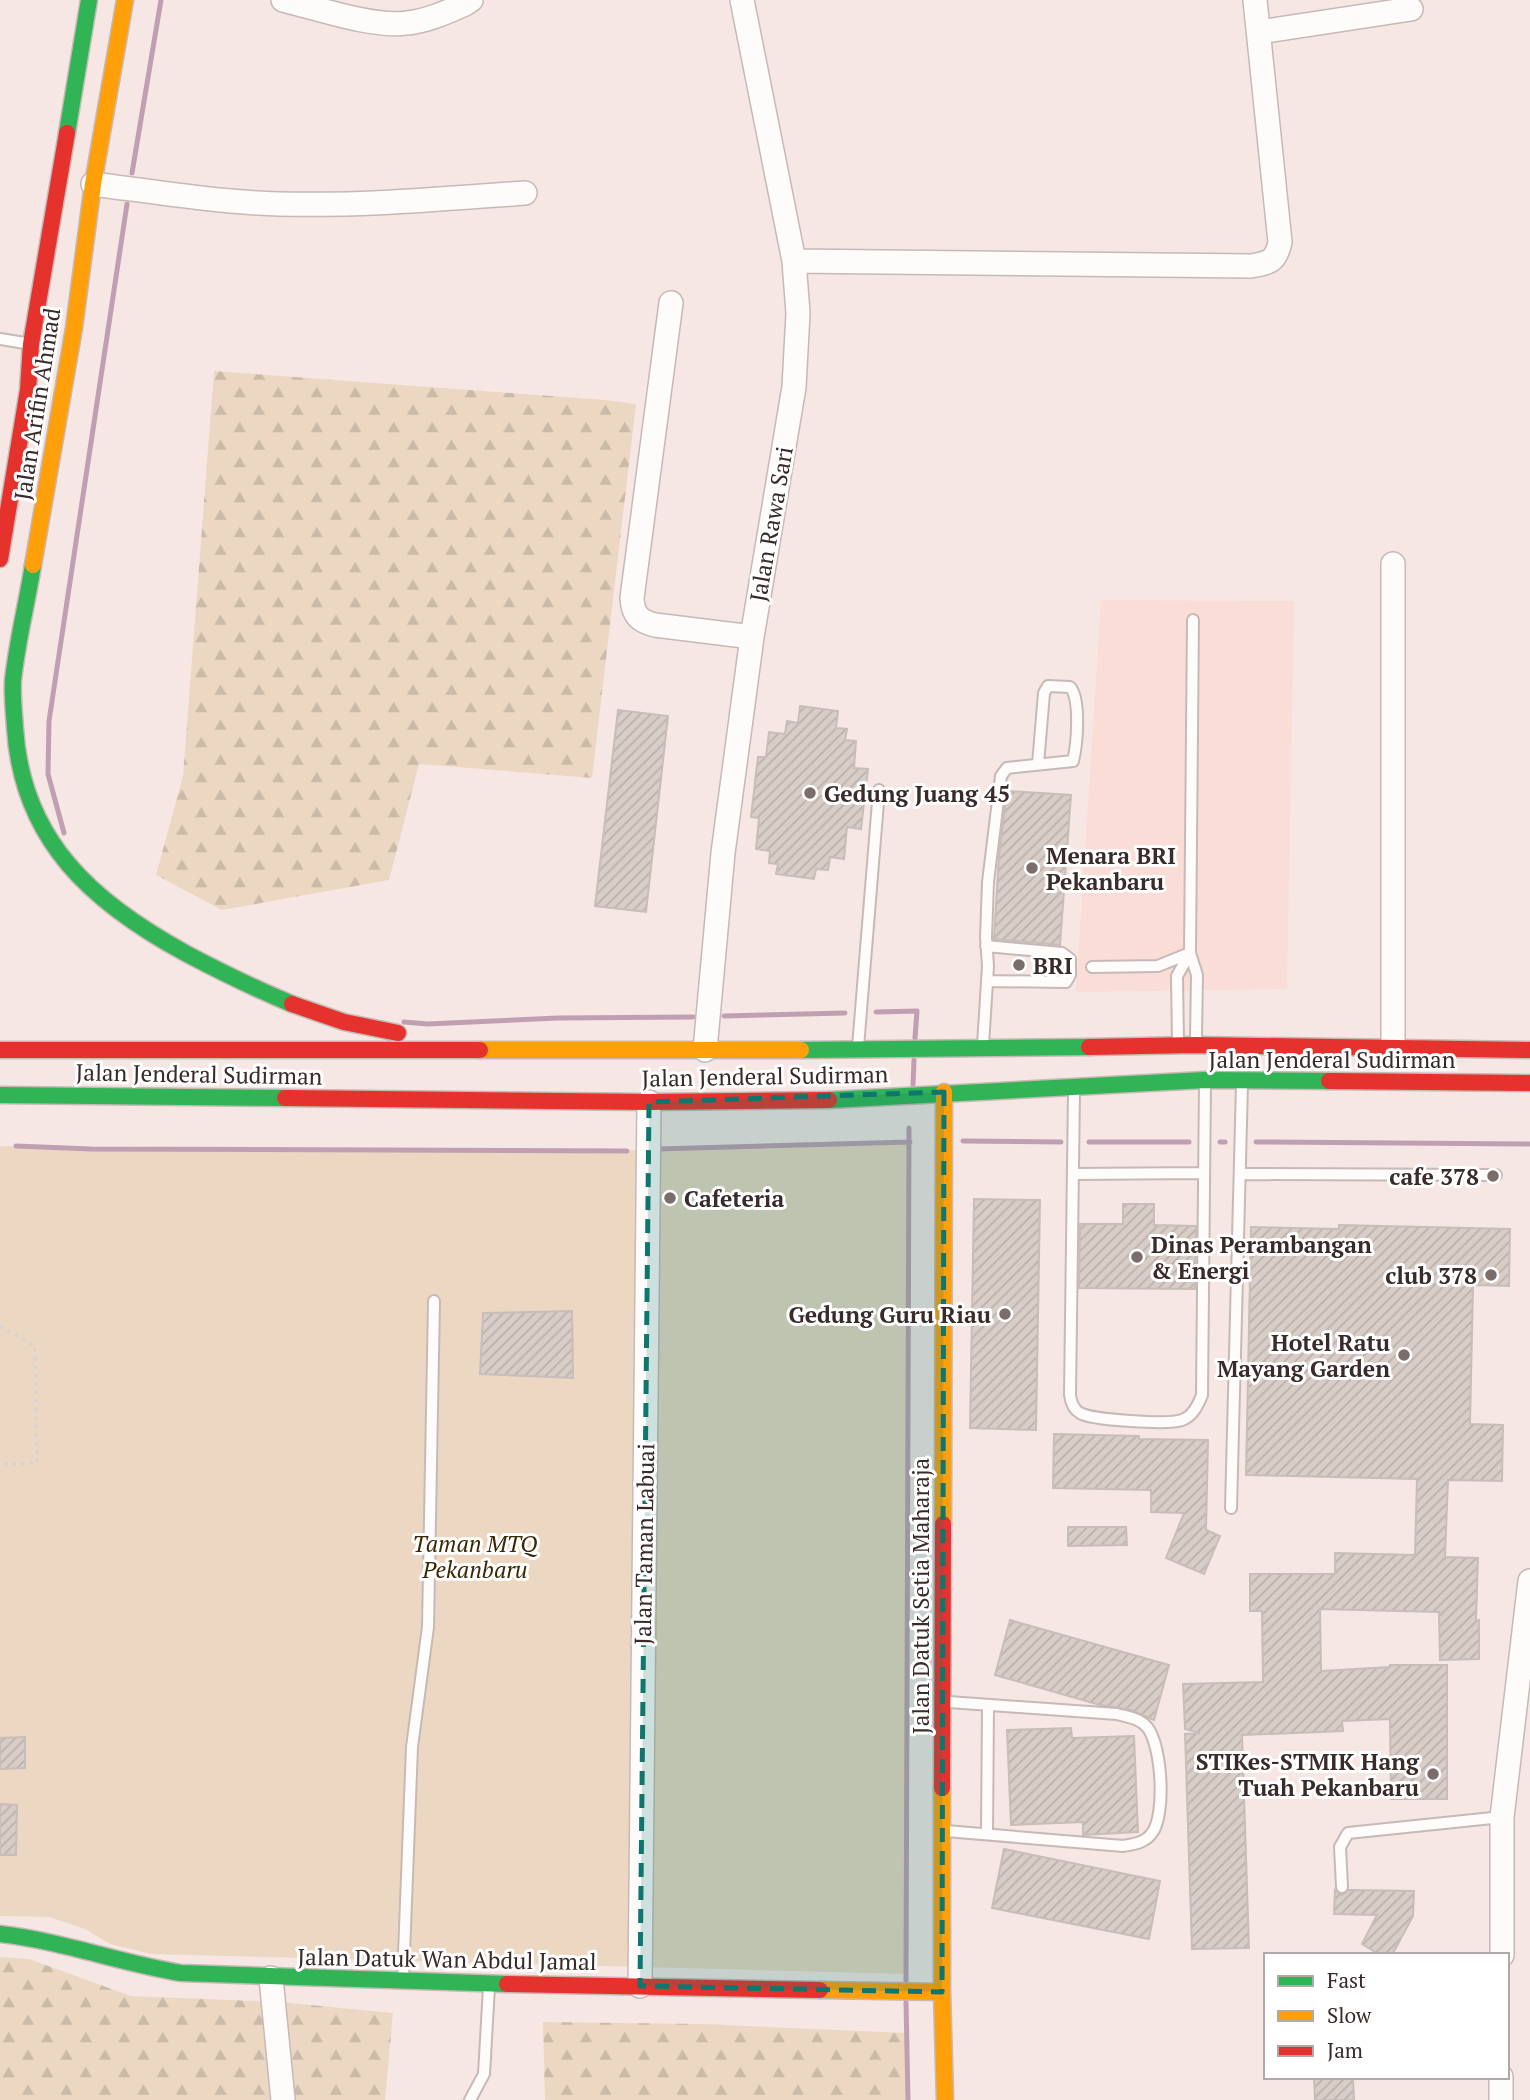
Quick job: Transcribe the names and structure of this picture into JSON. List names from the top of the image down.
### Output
{
  "streets": {
    "main road": [
      "Jalan Arifin Ahmad",
      "Jalan Jenderal Sudirman",
      "Jalan Datuk Setia Maharaja",
      "Jalan Datuk Wan Abdul Jamal"
    ],
    "street": ["Jalan Rawa Sari", "Jalan Taman Labuai"]
  },
  "crossings": [
    ["Jalan Arifin Ahmad", "Jalan Jenderal Sudirman"],
    ["Jalan Rawa Sari", "Jalan Jenderal Sudirman"],
    ["Jalan Jenderal Sudirman", "Jalan Taman Labuai"],
    ["Jalan Jenderal Sudirman", "Jalan Datuk Setia Maharaja"],
    ["Jalan Taman Labuai", "Jalan Datuk Wan Abdul Jamal"],
    ["Jalan Datuk Setia Maharaja", "Jalan Datuk Wan Abdul Jamal"]
  ],
  "parks": ["Taman MTQ Pekanbaru"],
  "places": [
    "Gedung Juang 45",
    "Menara BRI Pekanbaru",
    "BRI",
    "cafe 378",
    "Cafeteria",
    "Dinas Perambangan & Energi",
    "club 378",
    "Gedung Guru Riau",
    "Hotel Ratu Mayang Garden",
    "STIKes-STMIK Hang Tuah Pekanbaru"
  ],
  "legend": ["Fast", "Slow", "Jam"]
}
